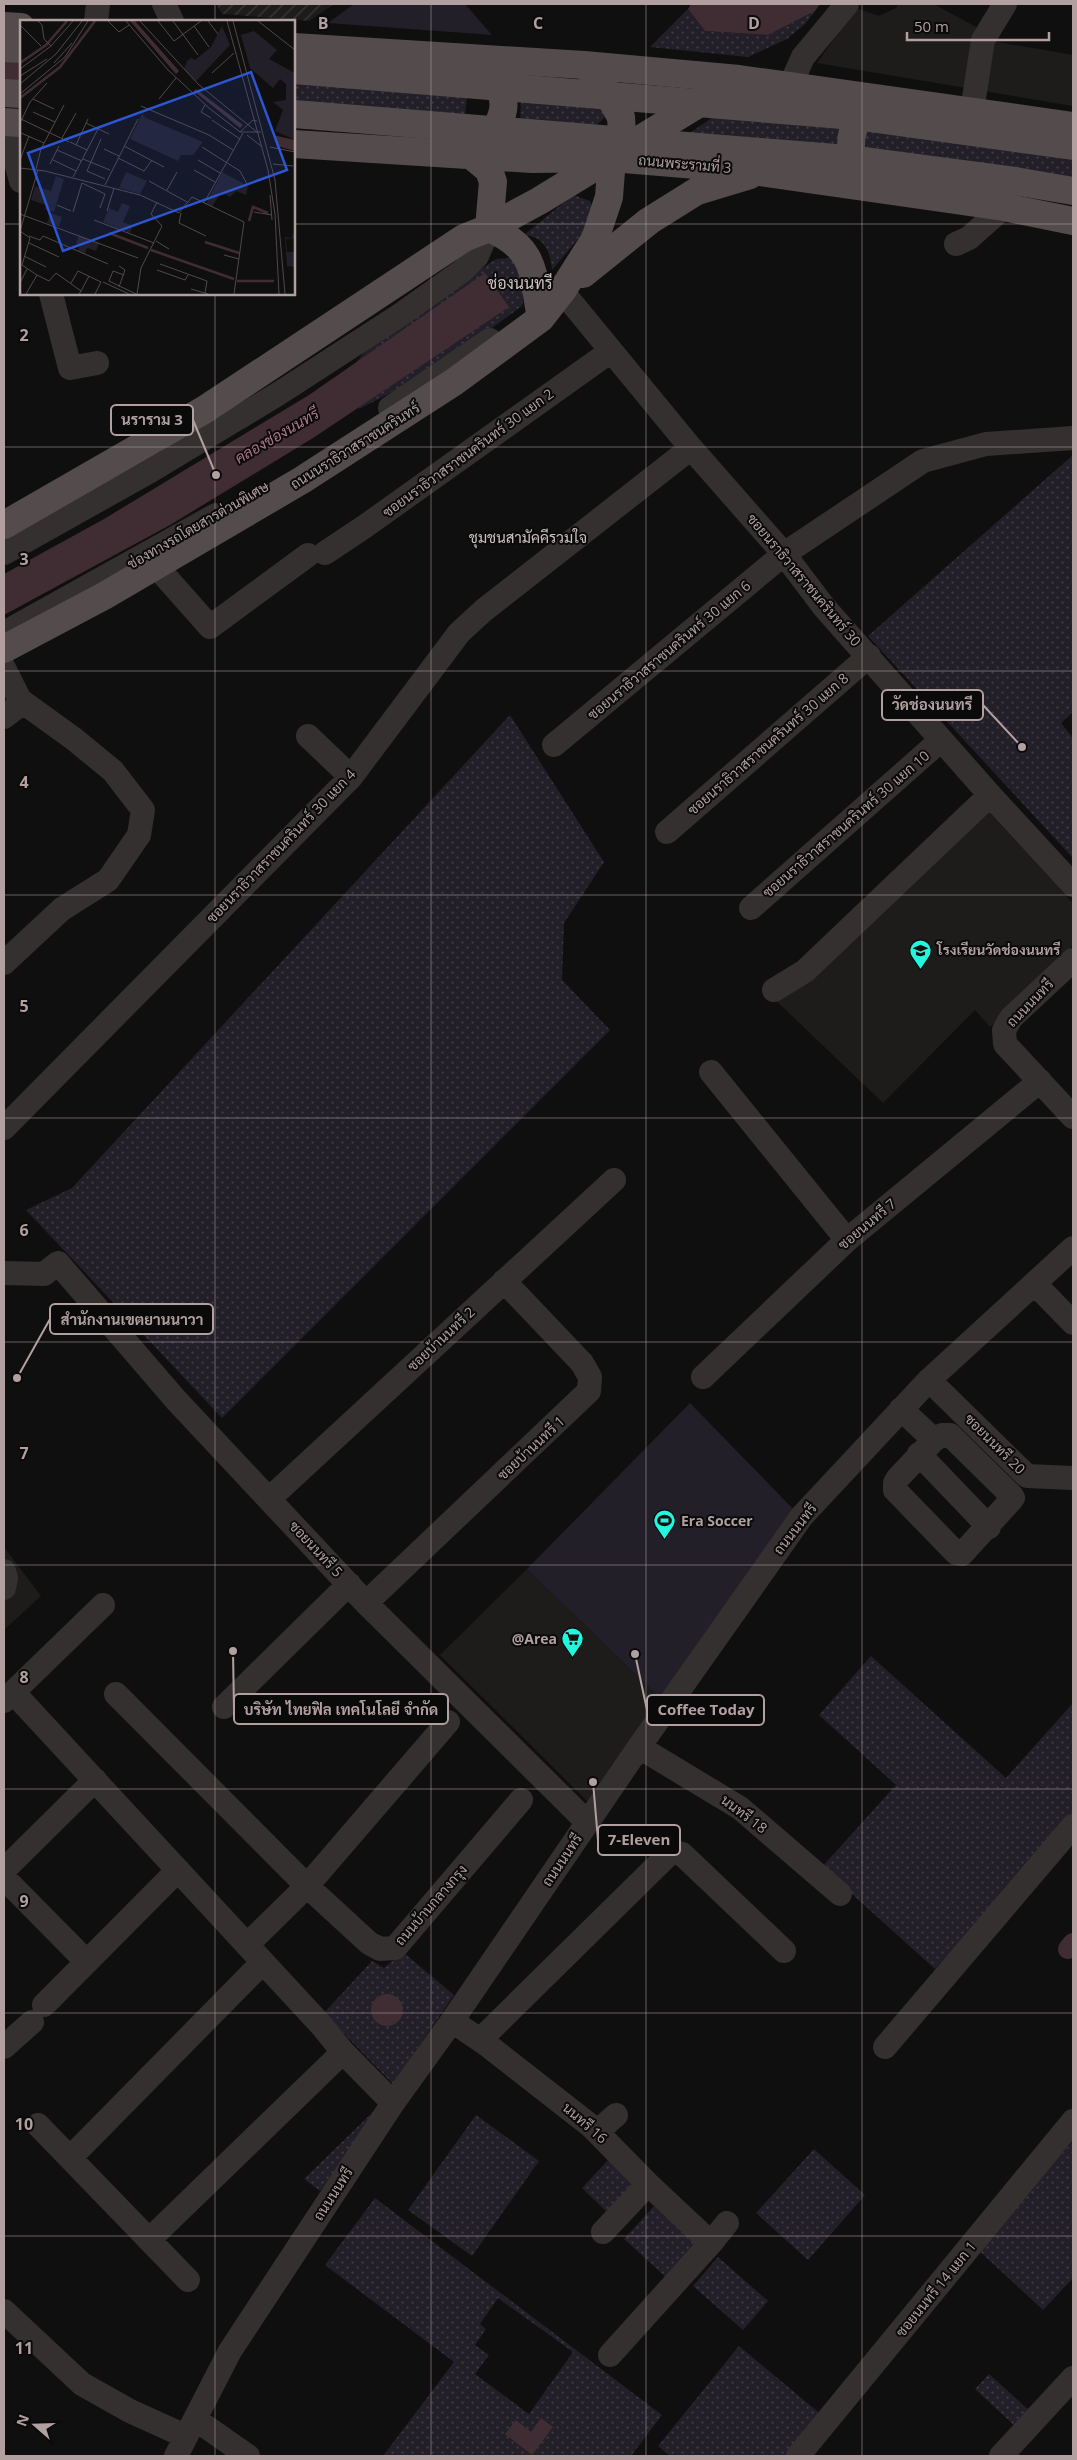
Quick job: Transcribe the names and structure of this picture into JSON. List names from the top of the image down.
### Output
{
  "streets": {
    "main road": ["ถนนพระรามที่ 3", "ถนนนราธิวาสราชนครินทร์"],
    "street": [
      "ซอยนราธิวาสราชนครินทร์ 30 แยก 2",
      "ช่องทางรถโดยสารด่วนพิเศษ",
      "ซอยนราธิวาสราชนครินทร์ 30",
      "ซอยนราธิวาสราชนครินทร์ 30 แยก 6",
      "ซอยนราธิวาสราชนครินทร์ 30 แยก 8",
      "ซอยนราธิวาสราชนครินทร์ 30 แยก 10",
      "ซอยนราธิวาสราชนครินทร์ 30 แยก 4",
      "ถนนนนทรี",
      "ซอยนนทรี 7",
      "ซอยบ้านนทรี 2",
      "ซอยนนทรี 20",
      "ซอยบ้านนทรี 1",
      "ซอยนนทรี 5",
      "นนทรี 18",
      "ถนนบ้านกลางกรุง",
      "นนทรี 16",
      "ซอยนนทรี 14 แยก 1"
    ]
  },
  "crossings": [
    ["ถนนพระรามที่ 3", "ถนนนราธิวาสราชนครินทร์"],
    ["ถนนนราธิวาสราชนครินทร์", "ซอยนราธิวาสราชนครินทร์ 30 แยก 2"],
    ["ถนนนราธิวาสราชนครินทร์", "ช่องทางรถโดยสารด่วนพิเศษ"],
    ["ถนนนราธิวาสราชนครินทร์", "ซอยนราธิวาสราชนครินทร์ 30"],
    ["ซอยนราธิวาสราชนครินทร์ 30 แยก 2", "ซอยนราธิวาสราชนครินทร์ 30"],
    ["ซอยนราธิวาสราชนครินทร์ 30", "ซอยนราธิวาสราชนครินทร์ 30 แยก 6"],
    ["ซอยนราธิวาสราชนครินทร์ 30", "ซอยนราธิวาสราชนครินทร์ 30 แยก 8"],
    ["ซอยนราธิวาสราชนครินทร์ 30", "ซอยนราธิวาสราชนครินทร์ 30 แยก 10"],
    ["ซอยนราธิวาสราชนครินทร์ 30", "ซอยนราธิวาสราชนครินทร์ 30 แยก 4"],
    ["ถนนนนทรี", "ซอยนนทรี 7"],
    ["ถนนนนทรี", "ซอยนนทรี 20"],
    ["ถนนนนทรี", "ซอยนนทรี 5"],
    ["ถนนนนทรี", "นนทรี 18"],
    ["ถนนนนทรี", "นนทรี 16"],
    ["ซอยบ้านนทรี 2", "ซอยบ้านนทรี 1"],
    ["ซอยบ้านนทรี 2", "ซอยนนทรี 5"],
    ["ซอยบ้านนทรี 1", "ซอยนนทรี 5"]
  ],
  "districts": ["ช่องนนทรี", "ชุมชนสามัคคีรวมใจ"],
  "water": ["คลองช่องนนทรี"],
  "places": {
    "other": [
      "นราราม 3",
      "วัดช่องนนทรี",
      "สำนักงานเขตยานนาวา",
      "บริษัท ไทยฟิล เทคโนโลยี จำกัด",
      "Coffee Today",
      "7-Eleven"
    ],
    "school or university": ["โรงเรียนวัดช่องนนทรี"],
    "sports": ["Era Soccer"],
    "supermarket": ["@Area"]
  },
  "scale_bar": "50 m",
  "north": "left",
  "grid": {
    "columns": ["B", "C", "D"],
    "rows": [
      "2",
      "3",
      "4",
      "5",
      "6",
      "7",
      "8",
      "9",
      "10",
      "11"
    ]
  }
}
